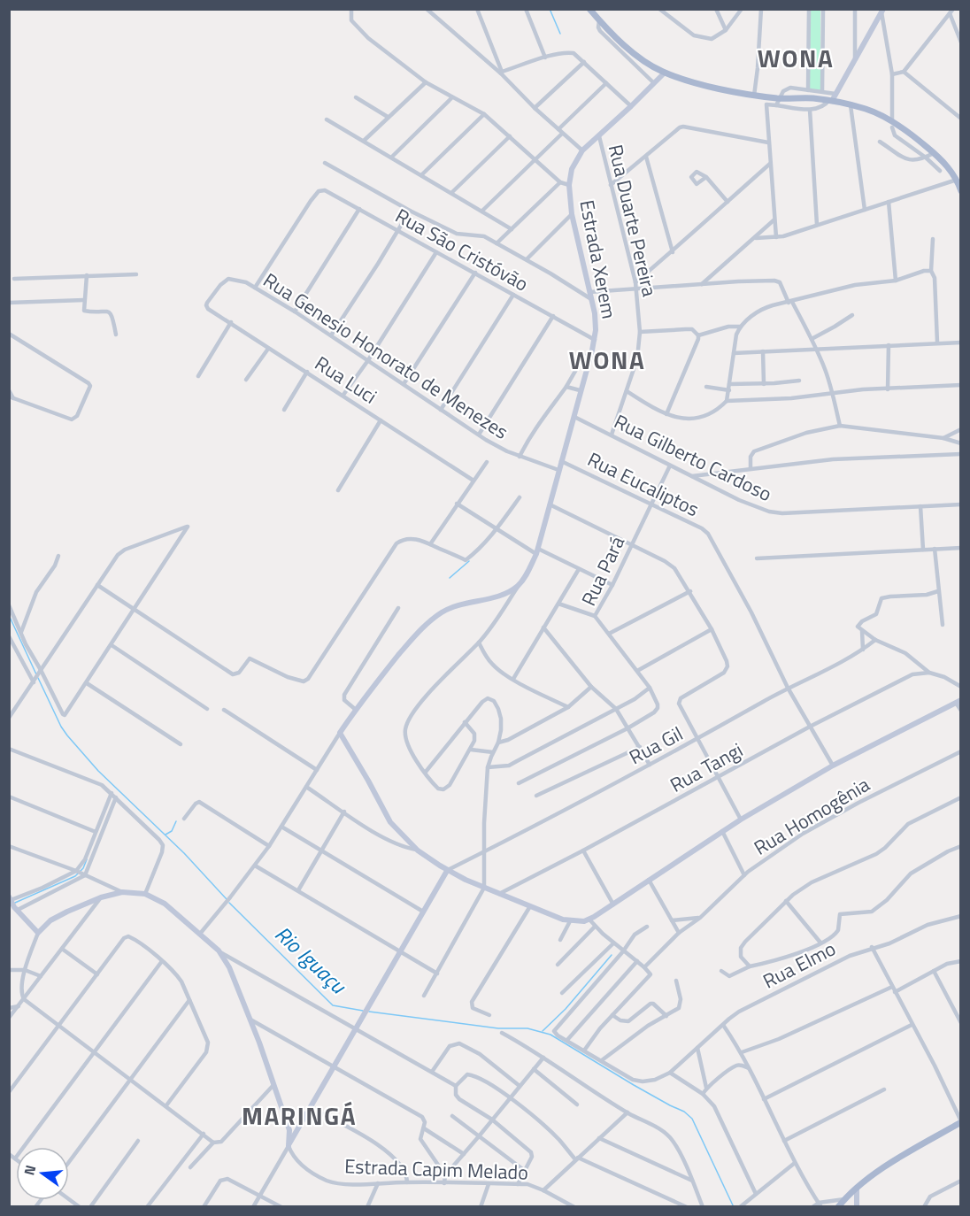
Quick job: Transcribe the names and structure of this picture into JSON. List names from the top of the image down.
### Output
{
  "streets": {
    "street": [
      "Rua Duarte Pereira",
      "Rua São Cristóvão",
      "Estrada Xerem",
      "Rua Genesio Honorato de Menezes",
      "Rua Luci",
      "Rua Gilberto Cardoso",
      "Rua Eucaliptos",
      "Rua Pará",
      "Rua Gil",
      "Rua Tangi",
      "Rua Homogênia",
      "Rua Elmo",
      "Estrada Capim Melado"
    ]
  },
  "crossings": [
    ["Rua Duarte Pereira", "Rua Gilberto Cardoso"],
    ["Rua São Cristóvão", "Estrada Xerem"],
    ["Rua São Cristóvão", "Rua Genesio Honorato de Menezes"],
    ["Estrada Xerem", "Rua Genesio Honorato de Menezes"],
    ["Estrada Xerem", "Rua Gilberto Cardoso"],
    ["Estrada Xerem", "Rua Eucaliptos"],
    ["Rua Genesio Honorato de Menezes", "Rua Luci"],
    ["Rua Gilberto Cardoso", "Rua Pará"],
    ["Rua Eucaliptos", "Rua Pará"],
    ["Rua Eucaliptos", "Rua Gil"],
    ["Rua Eucaliptos", "Rua Tangi"]
  ],
  "districts": ["WONA", "WONA", "MARINGÁ"],
  "water": ["Rio Iguaçu"],
  "north": "left"
}
